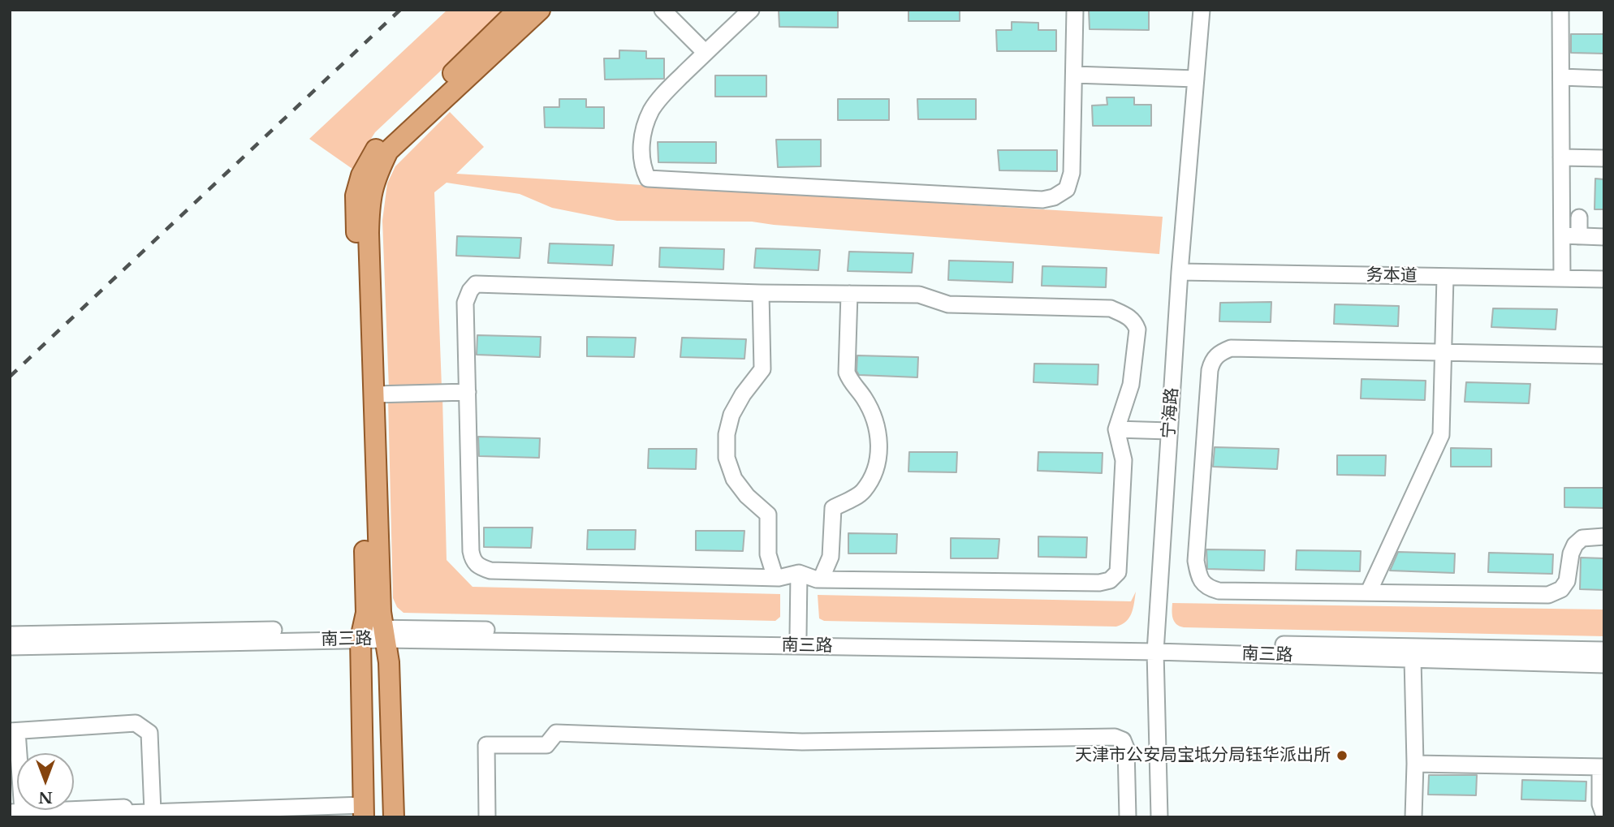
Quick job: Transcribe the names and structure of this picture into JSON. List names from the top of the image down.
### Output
{
  "streets": {
    "street": ["务本道", "宁海路", "南三路"]
  },
  "crossings": [
    ["务本道", "宁海路"],
    ["宁海路", "南三路"]
  ],
  "places": ["天津市公安局宝坻分局钰华派出所"],
  "north": "bottom"
}
